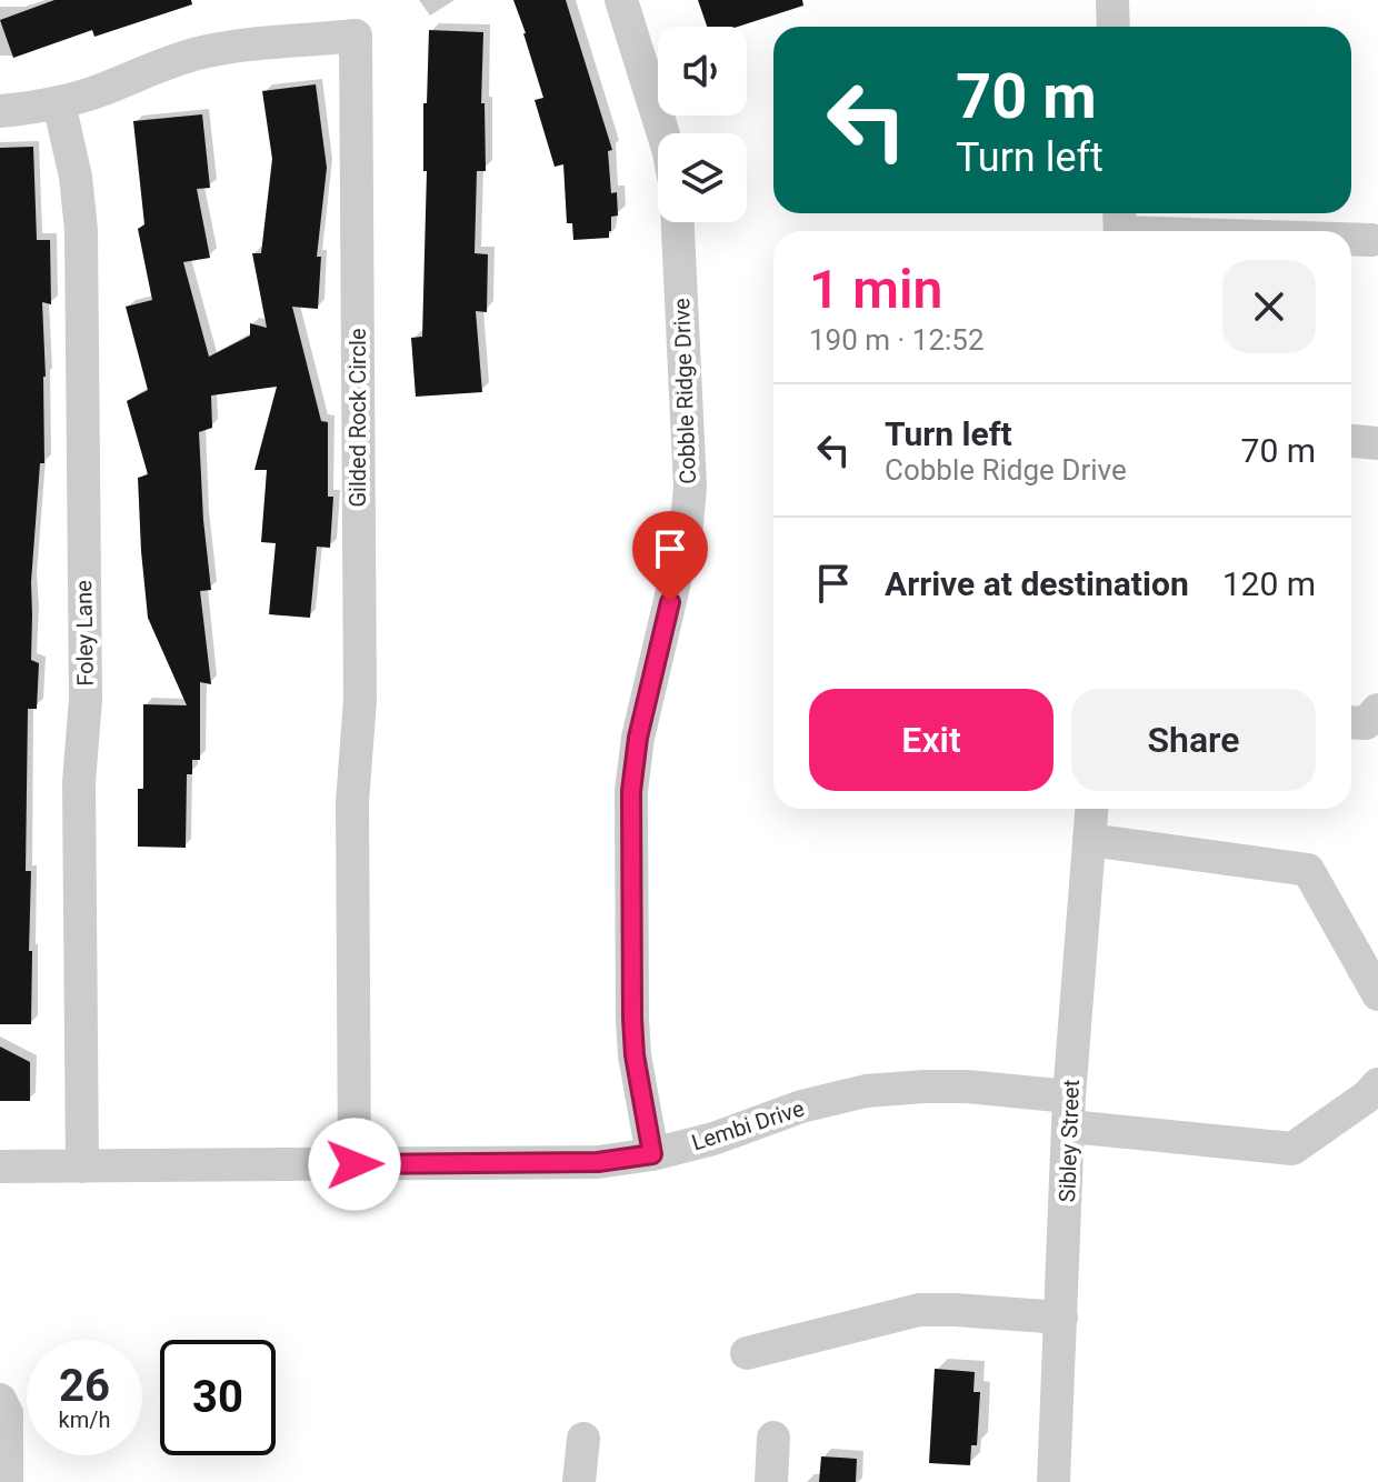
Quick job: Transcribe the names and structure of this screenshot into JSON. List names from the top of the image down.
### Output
{
  "streets": {
    "street": [
      "Cobble Ridge Drive",
      "Gilded Rock Circle",
      "Foley Lane",
      "Lembi Drive",
      "Sibley Street"
    ]
  },
  "crossings": [
    ["Cobble Ridge Drive", "Lembi Drive"],
    ["Gilded Rock Circle", "Foley Lane"],
    ["Gilded Rock Circle", "Lembi Drive"],
    ["Foley Lane", "Lembi Drive"],
    ["Lembi Drive", "Sibley Street"]
  ],
  "page": {
    "turn": ["70 m", "Turn left"],
    "heading": ["1 min", "190 m · 12:52"],
    "list": [
      {
        "name": "Turn left",
        "note": "Cobble Ridge Drive",
        "value": "70 m"
      },
      {
        "name": "Arrive at destination",
        "value": "120 m"
      }
    ],
    "buttons": ["Exit", "Share"],
    "speed": "26 km/h",
    "limit": "30"
  }
}
